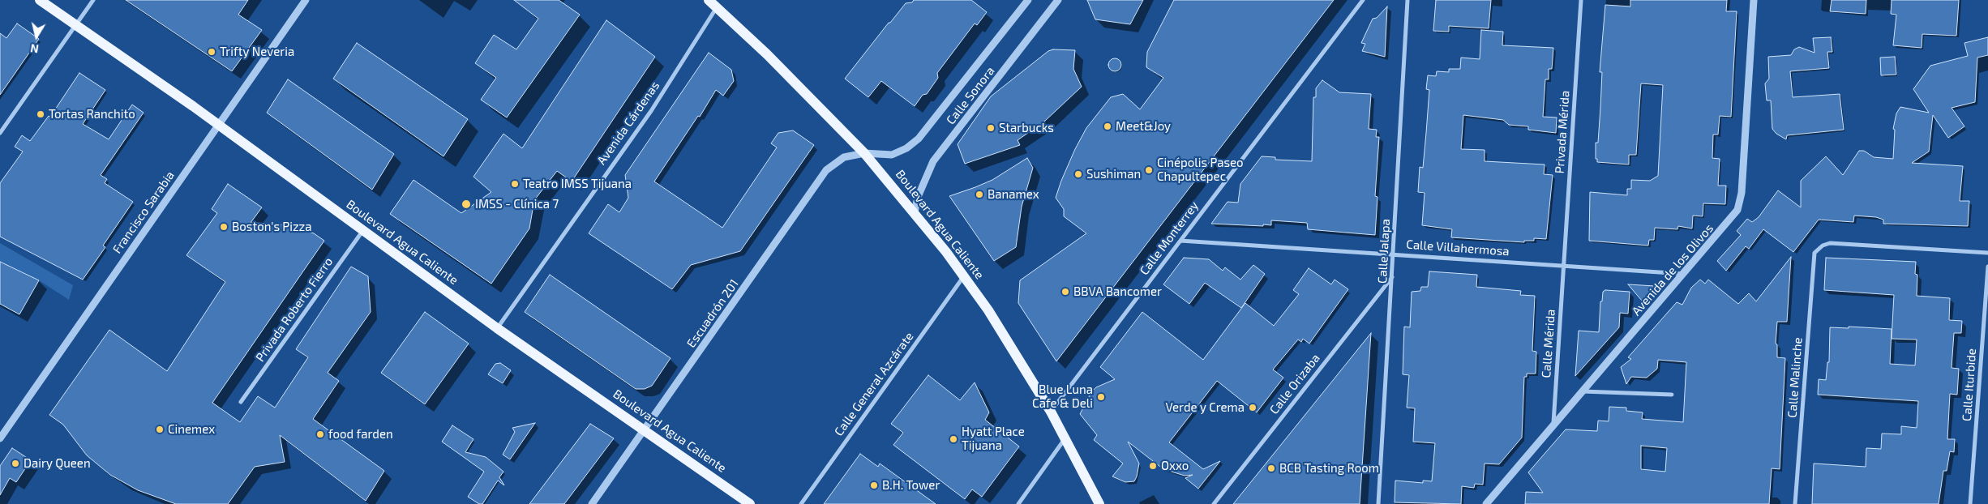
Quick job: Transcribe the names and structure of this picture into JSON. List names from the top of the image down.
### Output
{
  "streets": {
    "main road": ["Boulevard Agua Caliente"],
    "street": [
      "Calle Sonora",
      "Avenida Cárdenas",
      "Privada Mérida",
      "Francisco Sarabia",
      "Calle Monterrey",
      "Calle Villahermosa",
      "Calle Jalapa",
      "Avenida de los Olivos",
      "Privada Roberto Fierro",
      "Escuadrón 201",
      "Calle Mérida",
      "Calle Malinche",
      "Calle General Azcárate",
      "Calle Orizaba",
      "Calle Iturbide"
    ]
  },
  "crossings": [
    ["Calle Sonora", "Boulevard Agua Caliente"],
    ["Calle Sonora", "Escuadrón 201"],
    ["Avenida Cárdenas", "Boulevard Agua Caliente"],
    ["Privada Mérida", "Calle Villahermosa"],
    ["Privada Mérida", "Calle Mérida"],
    ["Francisco Sarabia", "Boulevard Agua Caliente"],
    ["Boulevard Agua Caliente", "Calle Monterrey"],
    ["Boulevard Agua Caliente", "Privada Roberto Fierro"],
    ["Boulevard Agua Caliente", "Escuadrón 201"],
    ["Boulevard Agua Caliente", "Calle General Azcárate"],
    ["Calle Monterrey", "Calle Villahermosa"],
    ["Calle Villahermosa", "Calle Jalapa"],
    ["Calle Villahermosa", "Avenida de los Olivos"],
    ["Calle Villahermosa", "Calle Mérida"],
    ["Calle Jalapa", "Calle Orizaba"],
    ["Avenida de los Olivos", "Calle Mérida"]
  ],
  "places": [
    "Trifty Neveria",
    "Tortas Ranchito",
    "Meet&Joy",
    "Starbucks",
    "Cinépolis Paseo Chapultepec",
    "Sushiman",
    "Teatro IMSS Tijuana",
    "Banamex",
    "IMSS - Clínica 7",
    "Boston's Pizza",
    "BBVA Bancomer",
    "Blue Luna Cafe & Deli",
    "Verde y Crema",
    "Cinemex",
    "food farden",
    "Hyatt Place Tijuana",
    "Dairy Queen",
    "Oxxo",
    "BCB Tasting Room",
    "B.H. Tower"
  ],
  "north": "bottom"
}
